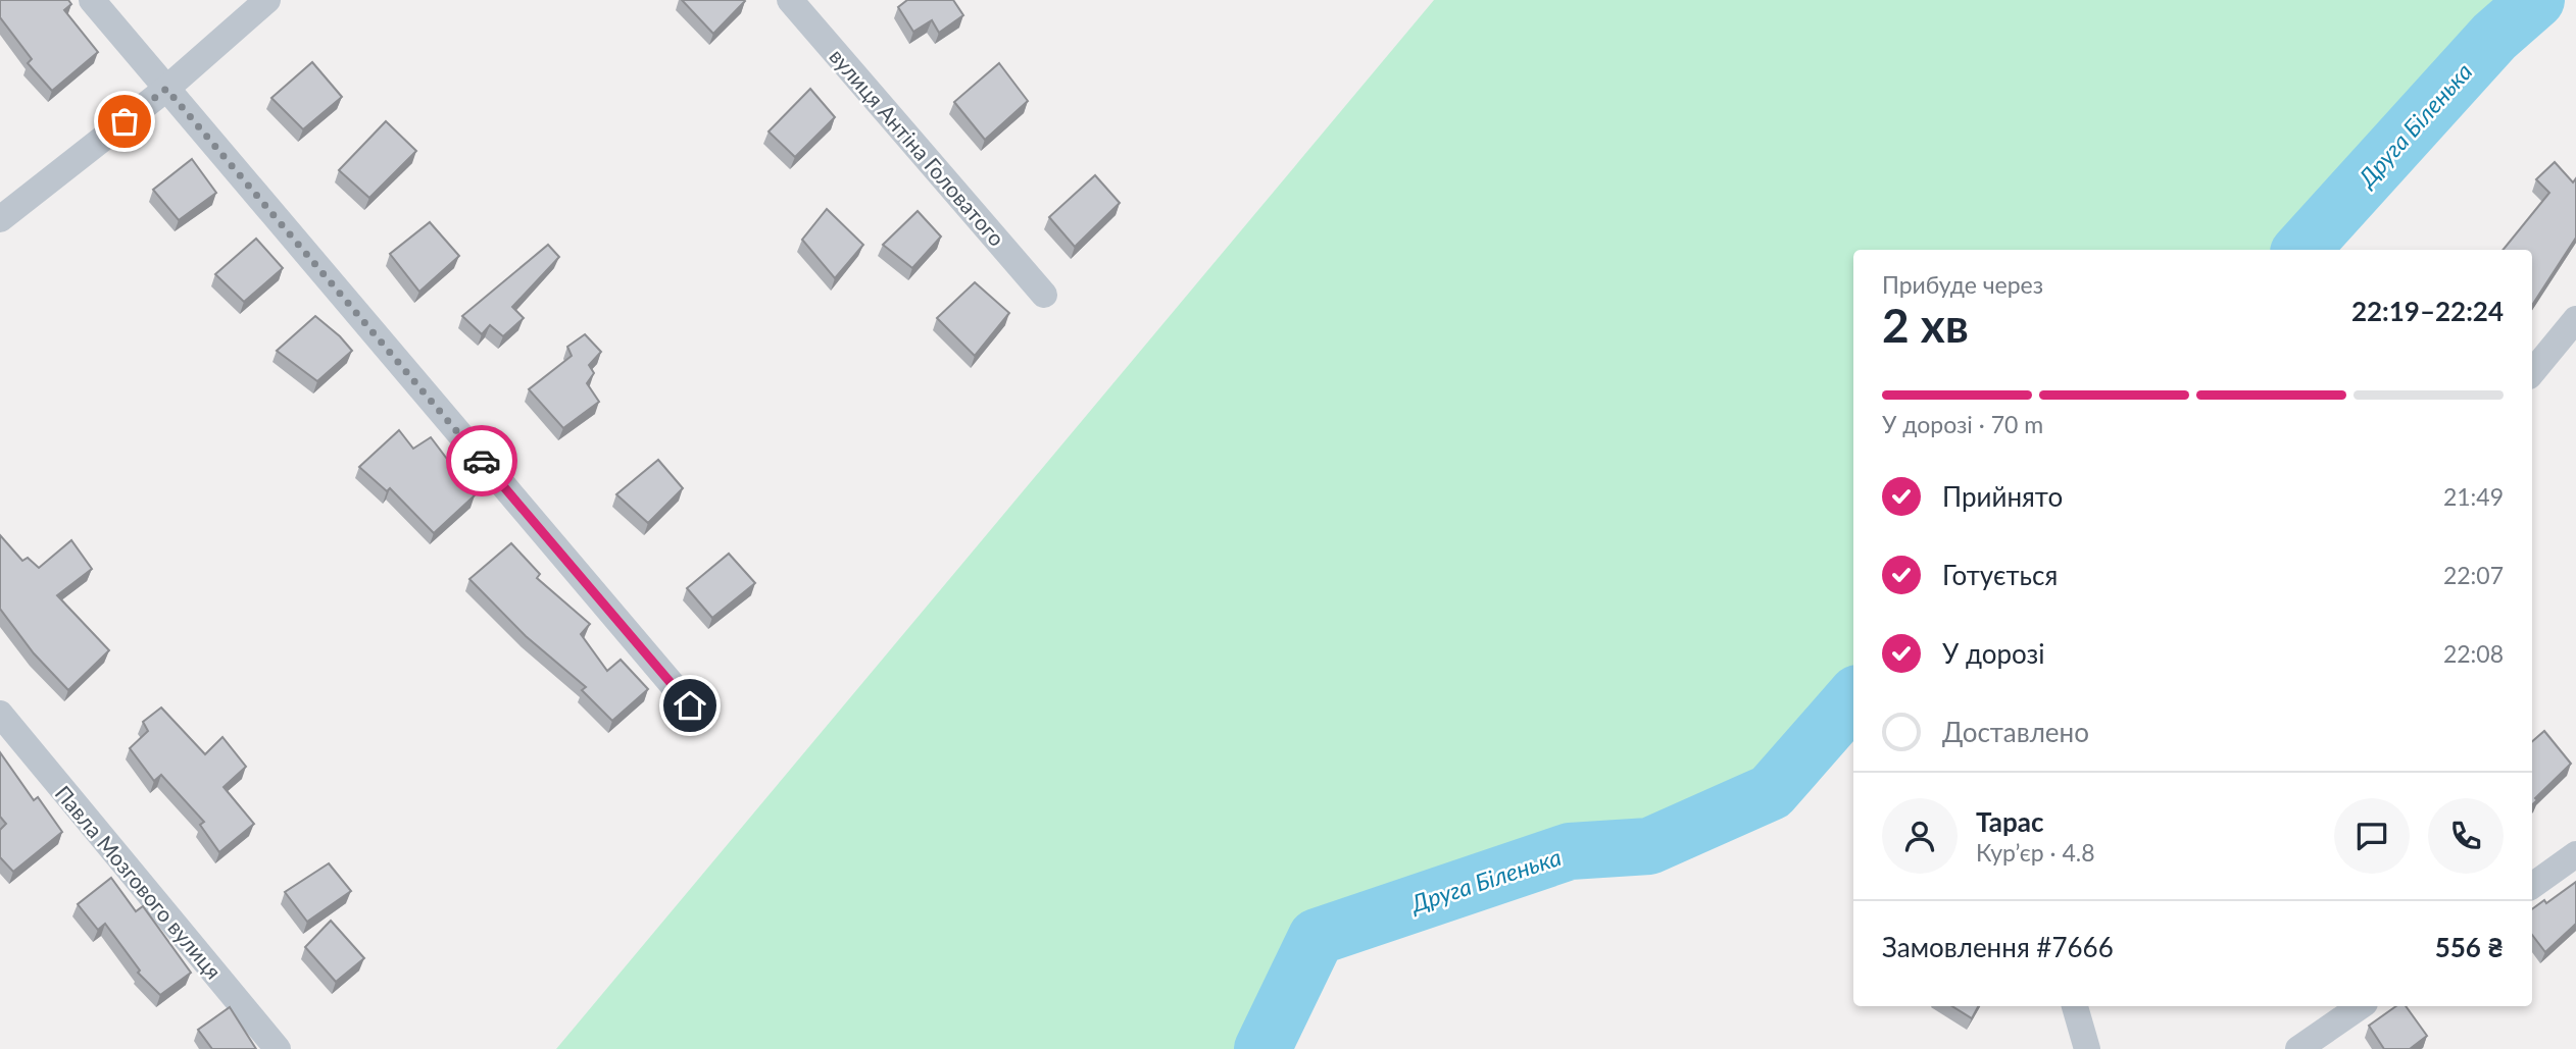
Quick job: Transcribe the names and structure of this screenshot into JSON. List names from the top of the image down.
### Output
{
  "streets": {
    "street": ["вулиця Антіна Головатого", "Павла Мозгового вулиця"]
  },
  "water": ["Друга Біленька"],
  "page": {
    "heading": ["2 хв", "Прибуде через", "22:19–22:24"],
    "panel": [
      "Тарас",
      "Кур’єр · 4.8",
      "Замовлення #7666",
      "556 ₴"
    ],
    "bar": "У дорозі · 70 m",
    "list": [
      ["Прийнято", "21:49"],
      ["Готується", "22:07"],
      ["У дорозі", "22:08"],
      "Доставлено"
    ]
  }
}
